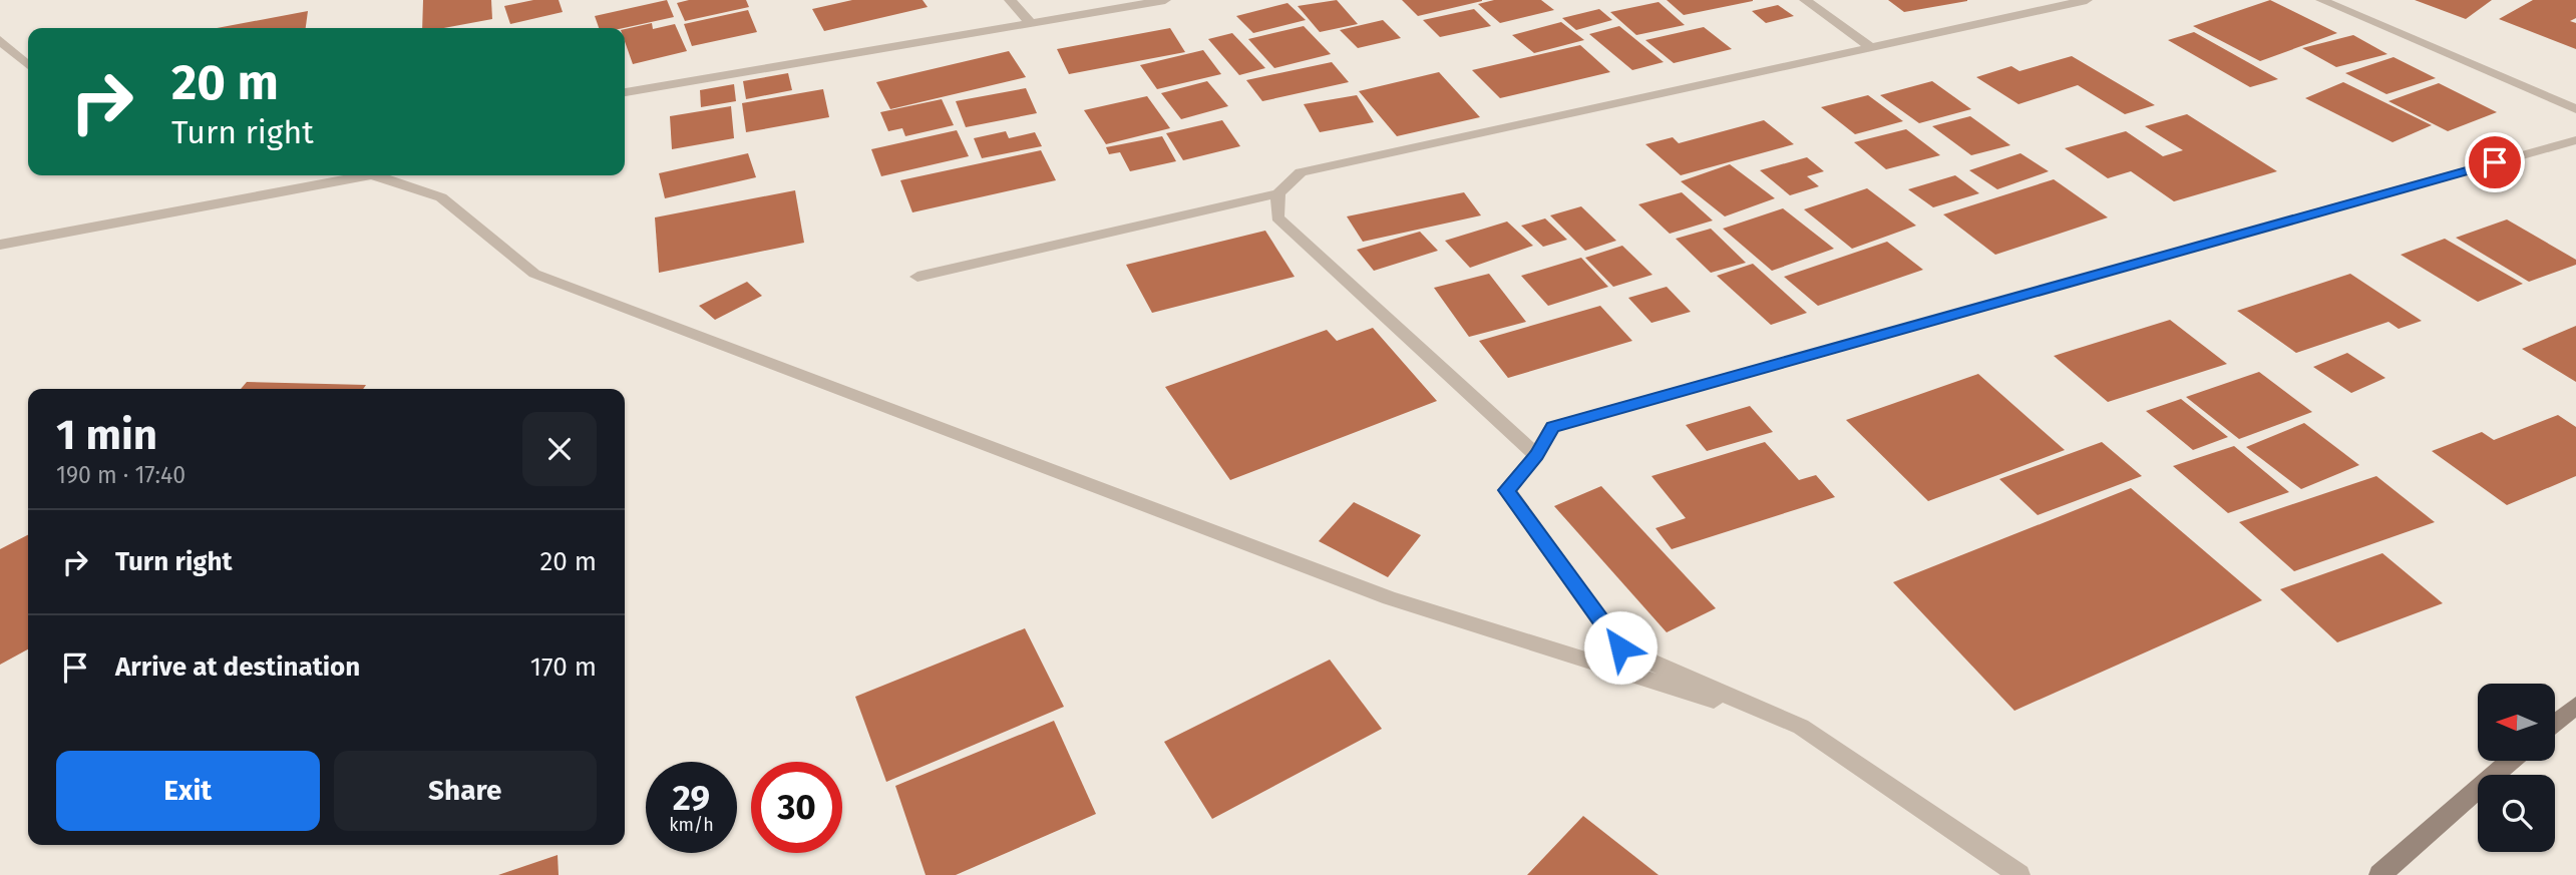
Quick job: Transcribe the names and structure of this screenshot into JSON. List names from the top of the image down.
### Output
{
  "north": "left",
  "page": {
    "turn": ["20 m", "Turn right"],
    "heading": ["1 min", "190 m · 17:40"],
    "list": [
      {
        "name": "Turn right",
        "value": "20 m"
      },
      {
        "name": "Arrive at destination",
        "value": "170 m"
      }
    ],
    "buttons": ["Exit", "Share"],
    "speed": "29 km/h",
    "limit": "30"
  }
}
